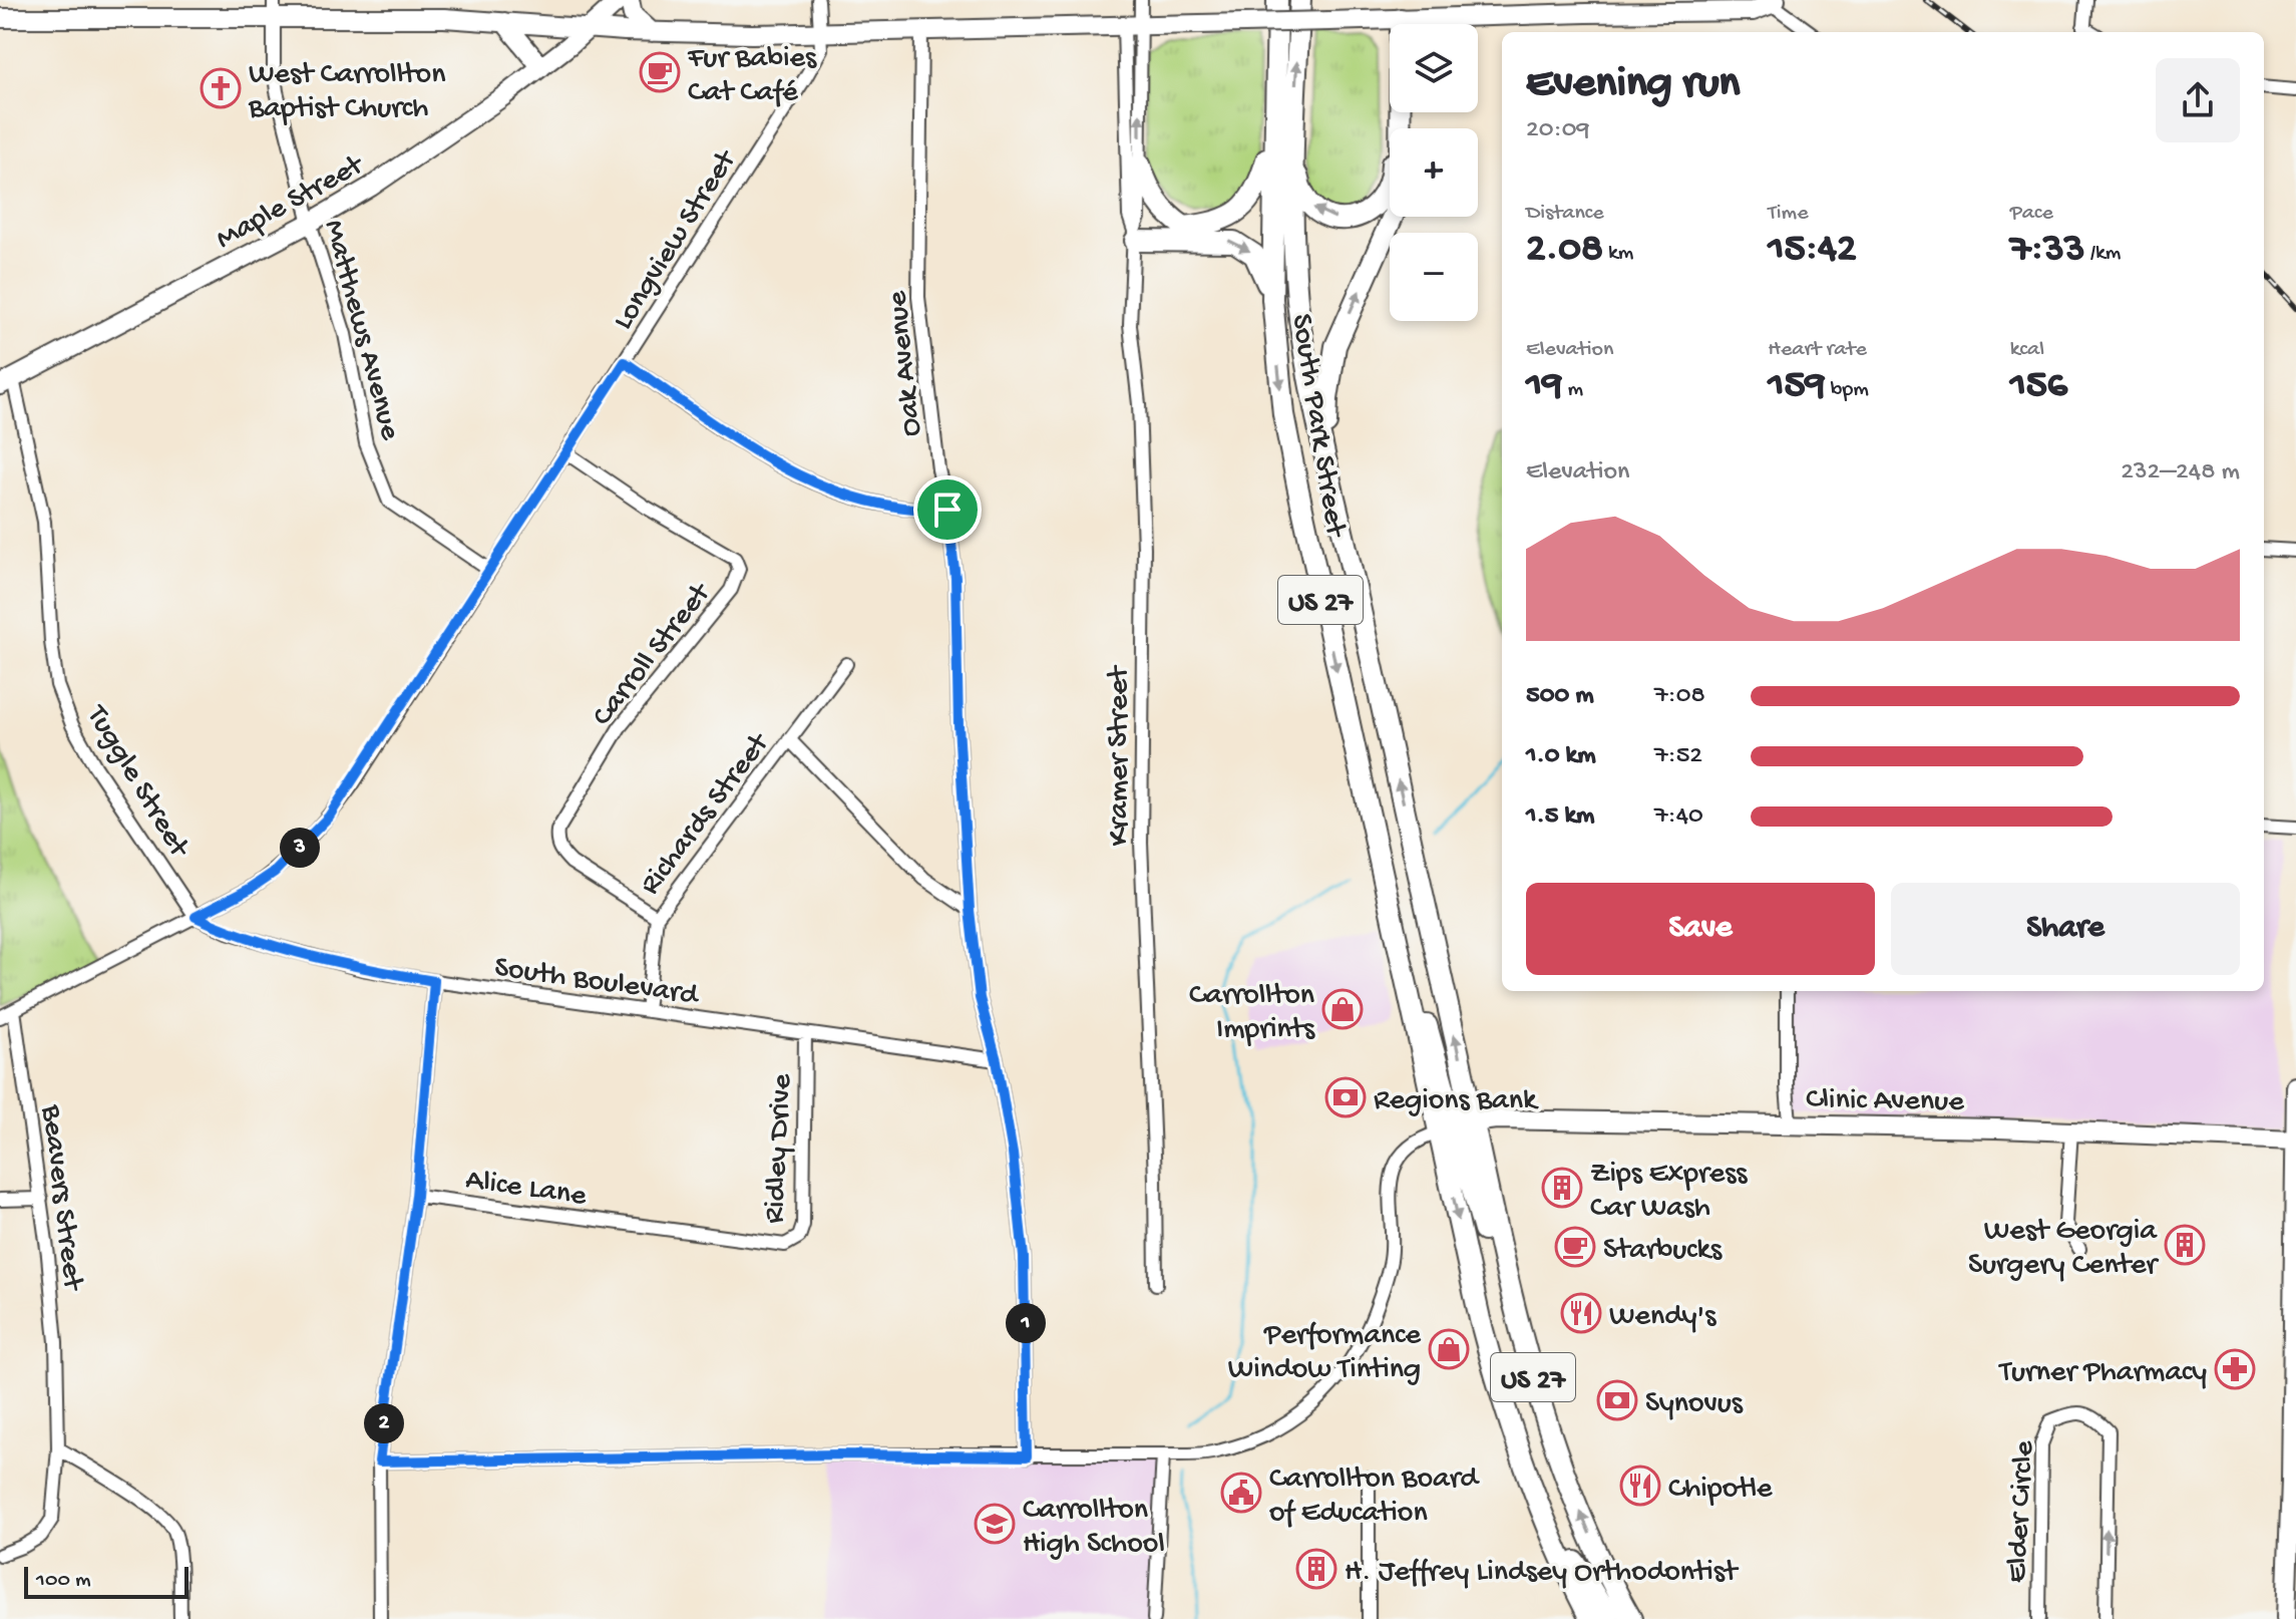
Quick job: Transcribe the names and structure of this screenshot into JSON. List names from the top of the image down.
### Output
{
  "streets": {
    "main road": ["South Park Street", "US 27"],
    "street": [
      "Maple Street",
      "Longview Street",
      "Matthews Avenue",
      "Oak Avenue",
      "Carroll Street",
      "Kramer Street",
      "Tuggle Street",
      "Richards Street",
      "South Boulevard",
      "Clinic Avenue",
      "Ridley Drive",
      "Alice Lane",
      "Beavers Street",
      "Elder Circle"
    ]
  },
  "crossings": [
    ["Maple Street", "Matthews Avenue"],
    ["Maple Street", "Tuggle Street"],
    ["Longview Street", "Matthews Avenue"],
    ["Longview Street", "Carroll Street"],
    ["Longview Street", "Tuggle Street"],
    ["Longview Street", "South Boulevard"],
    ["Longview Street", "Beavers Street"],
    ["Oak Avenue", "South Boulevard"],
    ["South Park Street", "US 27"],
    ["South Park Street", "Clinic Avenue"],
    ["US 27", "Clinic Avenue"],
    ["Carroll Street", "Richards Street"],
    ["Tuggle Street", "South Boulevard"],
    ["Richards Street", "South Boulevard"],
    ["South Boulevard", "Ridley Drive"],
    ["Ridley Drive", "Alice Lane"]
  ],
  "places": {
    "cafe": ["Fur Babies Cat Café", "Starbucks"],
    "church": ["West Carrollton Baptist Church"],
    "shop": ["Carrollton Imprints", "Performance Window Tinting"],
    "bank": ["Regions Bank", "Synovus"],
    "building": ["Zips Express Car Wash", "West Georgia Surgery Center", "H. Jeffrey Lindsey Orthodontist"],
    "restaurant": ["Wendy's", "Chipotle"],
    "pharmacy": ["Turner Pharmacy"],
    "public building": ["Carrollton Board of Education"],
    "school or university": ["Carrollton High School"]
  },
  "scale_bar": "100 m",
  "page": {
    "map_buttons": ["+", "−"],
    "heading": ["Evening run", "20:09"],
    "stats": [
      ["Distance", "2.08 km"],
      ["Time", "15:42"],
      ["Pace", "7:33 /km"],
      ["Elevation", "19 m"],
      ["Heart rate", "159 bpm"],
      ["kcal", "156"]
    ],
    "chart": ["Elevation", "232–248 m"],
    "list": [
      {
        "name": "500 m",
        "note": "7:08"
      },
      {
        "name": "1.0 km",
        "note": "7:52"
      },
      {
        "name": "1.5 km",
        "note": "7:40"
      }
    ],
    "pins": ["3", "1", "2"],
    "buttons": ["Save", "Share"],
    "scale": "100 m"
  }
}
